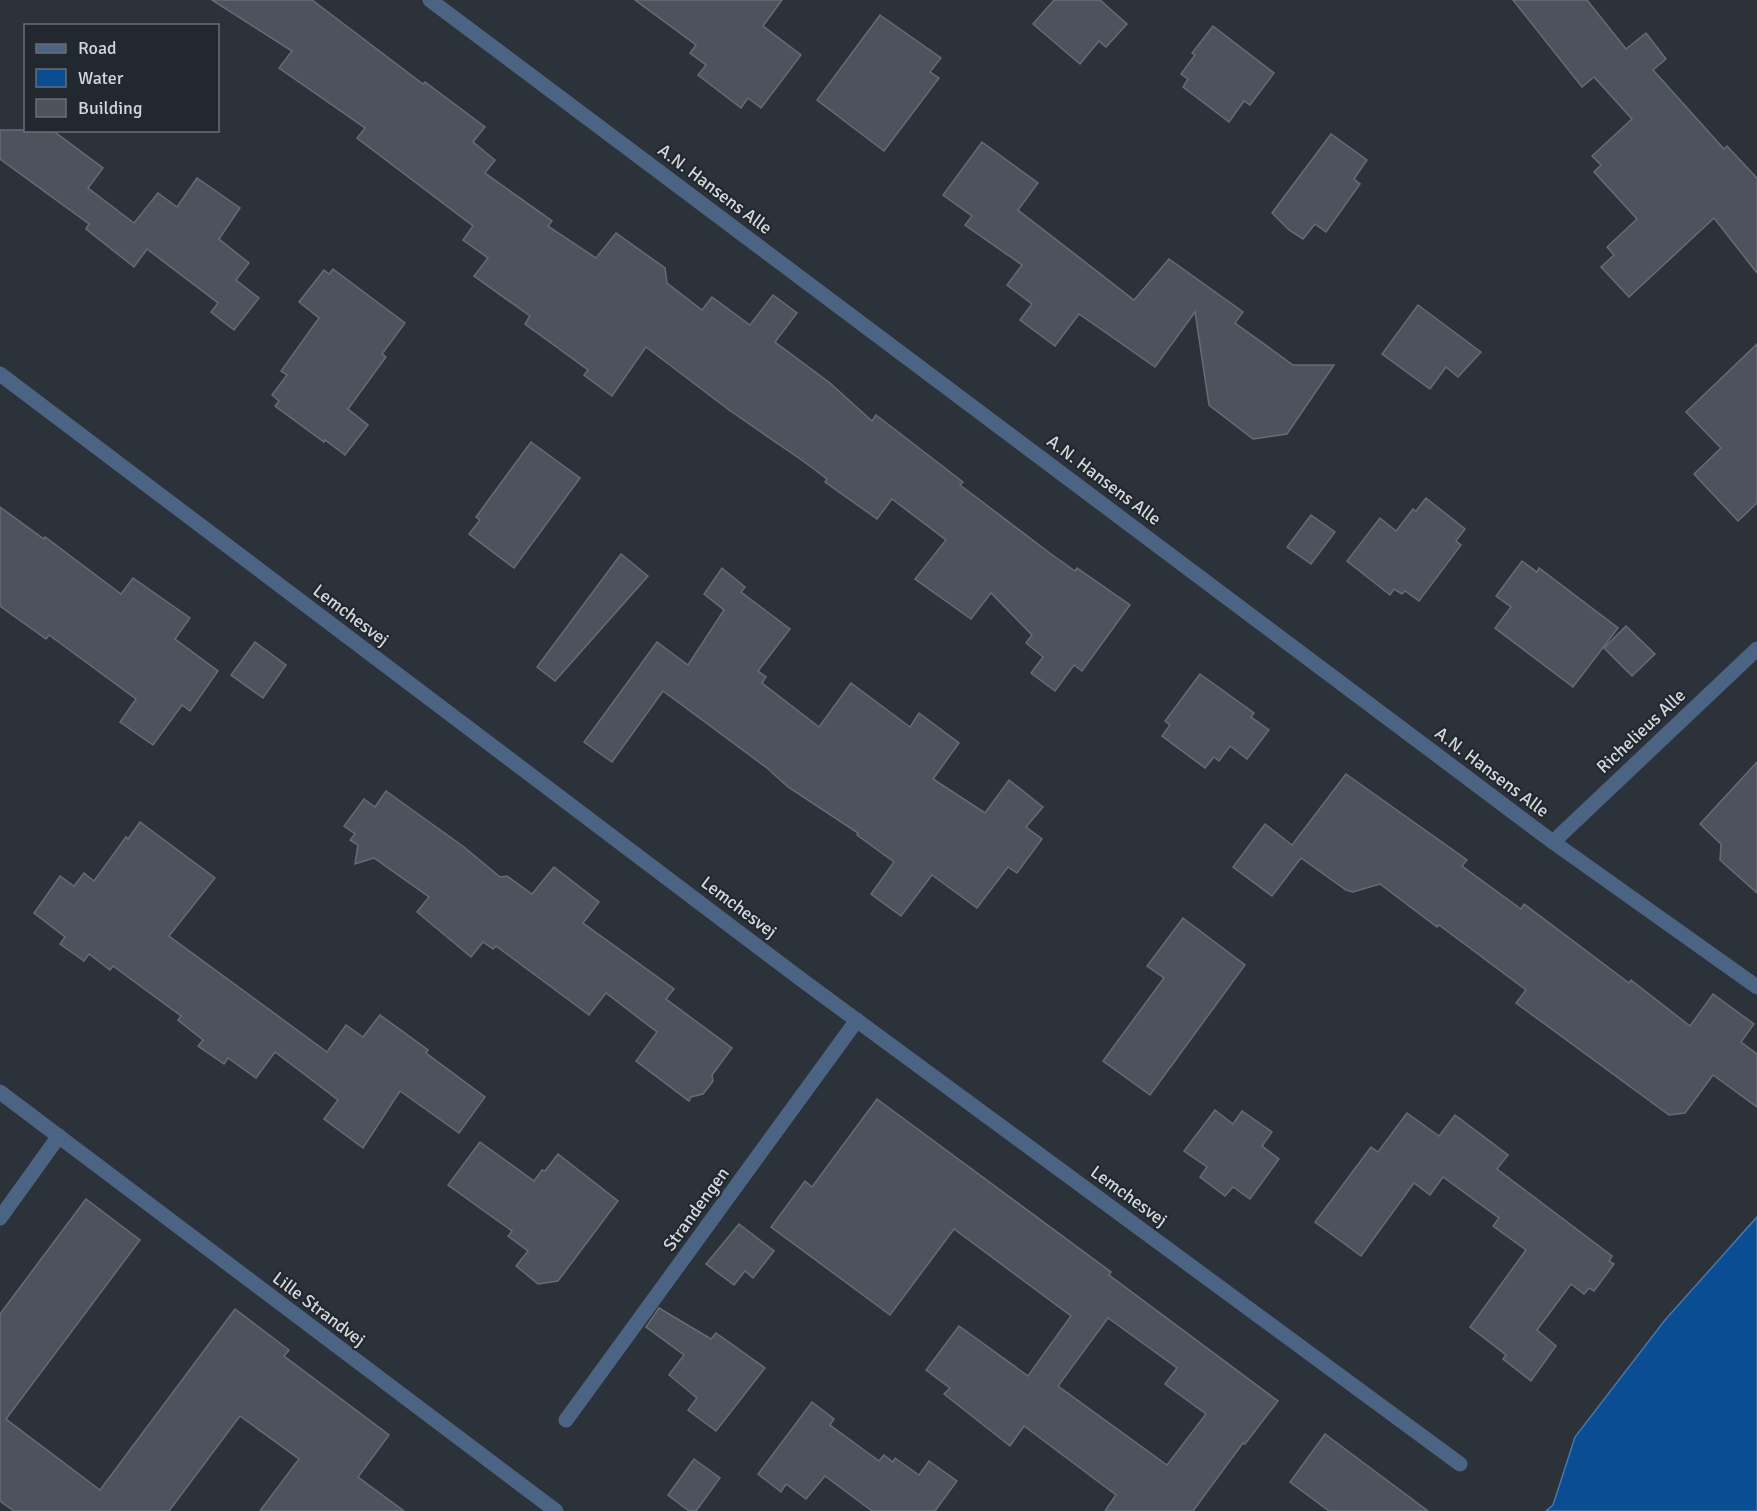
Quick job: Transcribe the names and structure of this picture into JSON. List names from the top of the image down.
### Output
{
  "streets": {
    "street": [
      "A.N. Hansens Alle",
      "Lemchesvej",
      "Richelieus Alle",
      "Strandengen",
      "Lille Strandvej"
    ]
  },
  "crossings": [
    ["A.N. Hansens Alle", "Richelieus Alle"],
    ["Lemchesvej", "Strandengen"]
  ],
  "legend": ["Road", "Water", "Building"]
}
